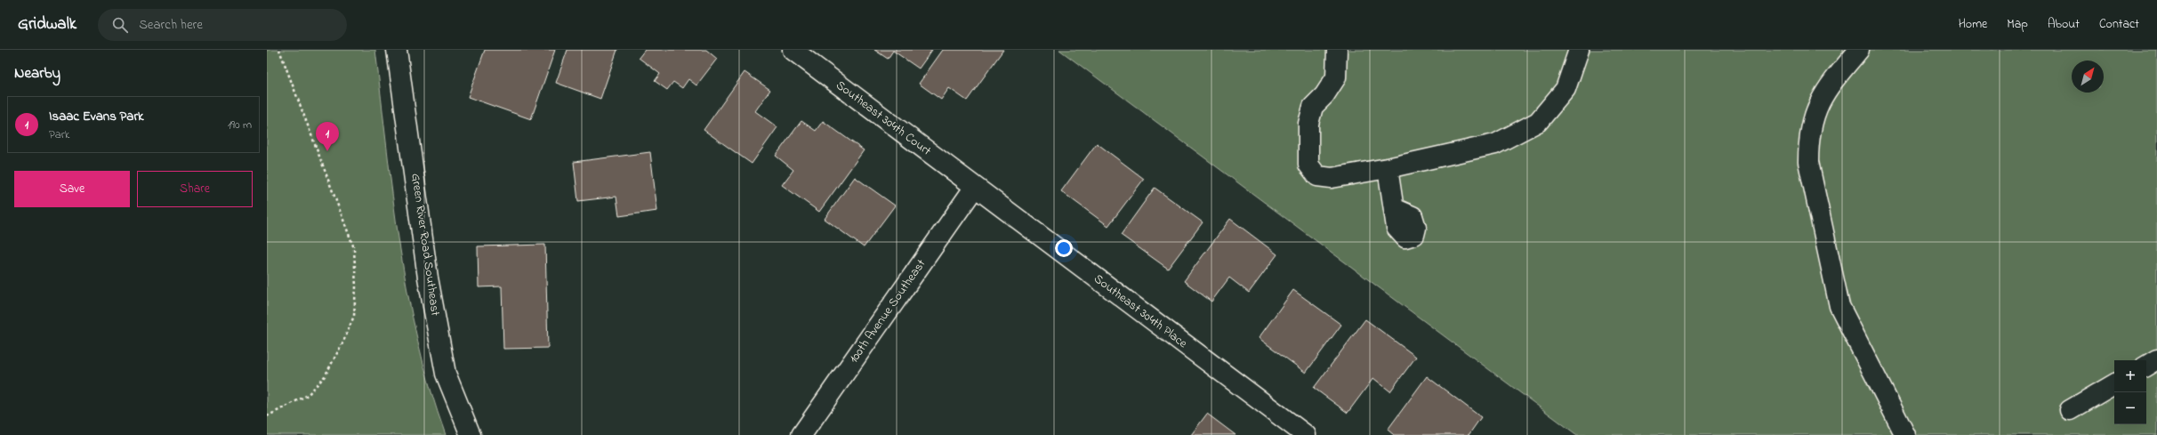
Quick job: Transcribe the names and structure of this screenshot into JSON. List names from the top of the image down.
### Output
{
  "streets": {
    "street": [
      "Southeast 304th Court",
      "Green River Road Southeast",
      "100th Avenue Southeast",
      "Southeast 304th Place"
    ]
  },
  "crossings": [
    ["Southeast 304th Court", "100th Avenue Southeast"],
    ["Southeast 304th Court", "Southeast 304th Place"],
    ["100th Avenue Southeast", "Southeast 304th Place"]
  ],
  "north": "top right",
  "page": {
    "header": "Gridwalk",
    "search": "Search here",
    "nav": [
      "Home",
      "Map",
      "About",
      "Contact"
    ],
    "heading": "Nearby",
    "list": [
      {
        "mark": "1",
        "name": "Isaac Evans Park",
        "note": "Park",
        "value": "190 m"
      }
    ],
    "pins": "1",
    "buttons": ["Save", "Share"],
    "map_buttons": ["+", "−"]
  }
}
